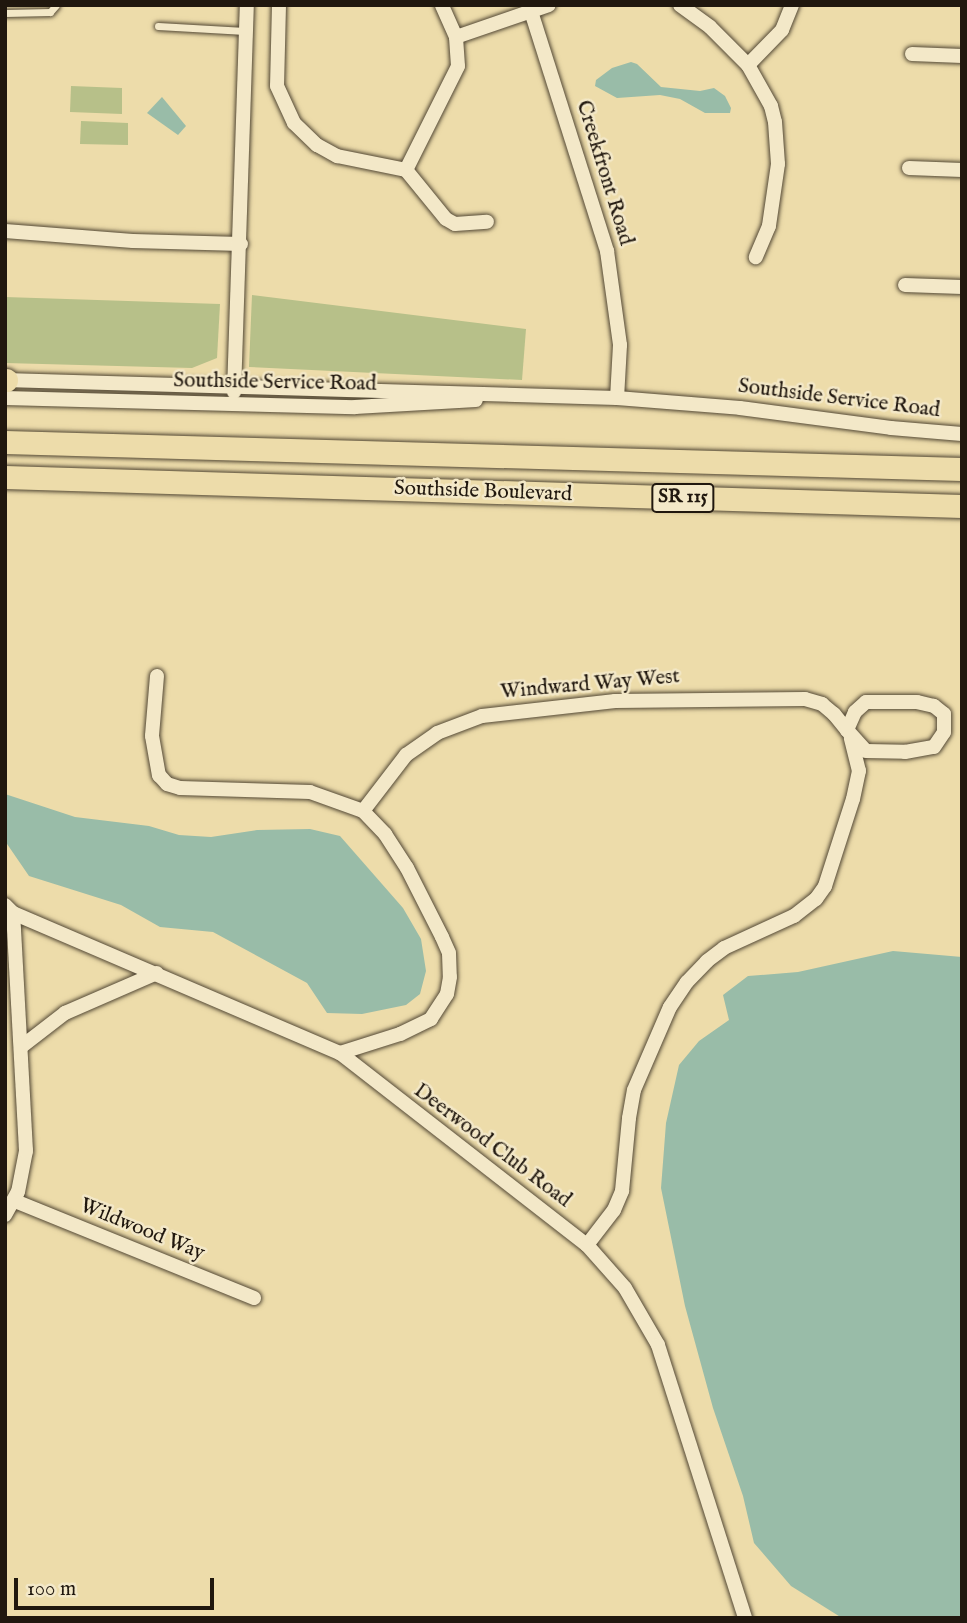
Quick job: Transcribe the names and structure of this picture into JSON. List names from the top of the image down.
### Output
{
  "streets": {
    "highway": ["Southside Boulevard", "SR 115"],
    "street": [
      "Creekfront Road",
      "Southside Service Road",
      "Windward Way West",
      "Deerwood Club Road",
      "Wildwood Way"
    ]
  },
  "crossings": [
    ["Creekfront Road", "Southside Service Road"]
  ],
  "scale_bar": "100 m"
}
